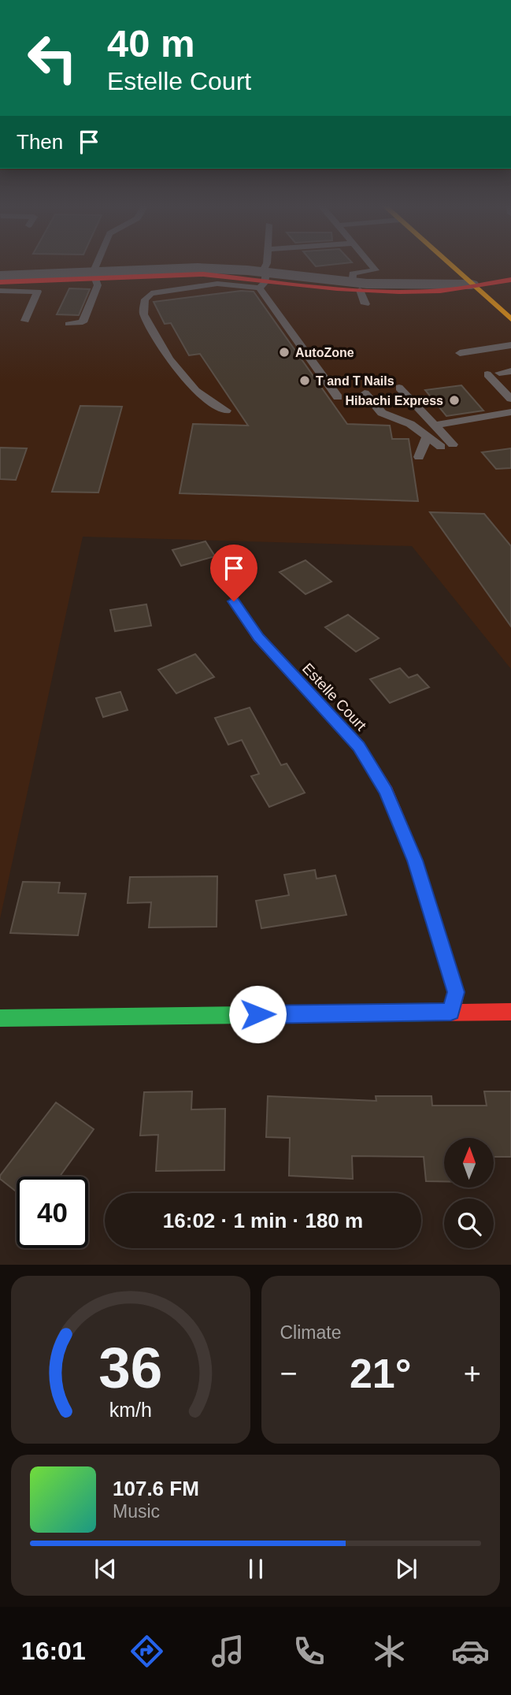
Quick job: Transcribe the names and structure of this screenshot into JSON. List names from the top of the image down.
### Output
{
  "streets": {
    "street": ["Estelle Court"]
  },
  "places": ["AutoZone", "T and T Nails", "Hibachi Express"],
  "north": "top",
  "page": {
    "turn": ["40 m", "Estelle Court"],
    "then": "Then",
    "limit": "40",
    "trip": "16:02 · 1 min · 180 m",
    "tile": "Climate",
    "heat": ["−", "21°", "+"],
    "song": ["107.6 FM", "Music"],
    "tabs": "16:01",
    "gauge": ["36", "km/h"]
  }
}
